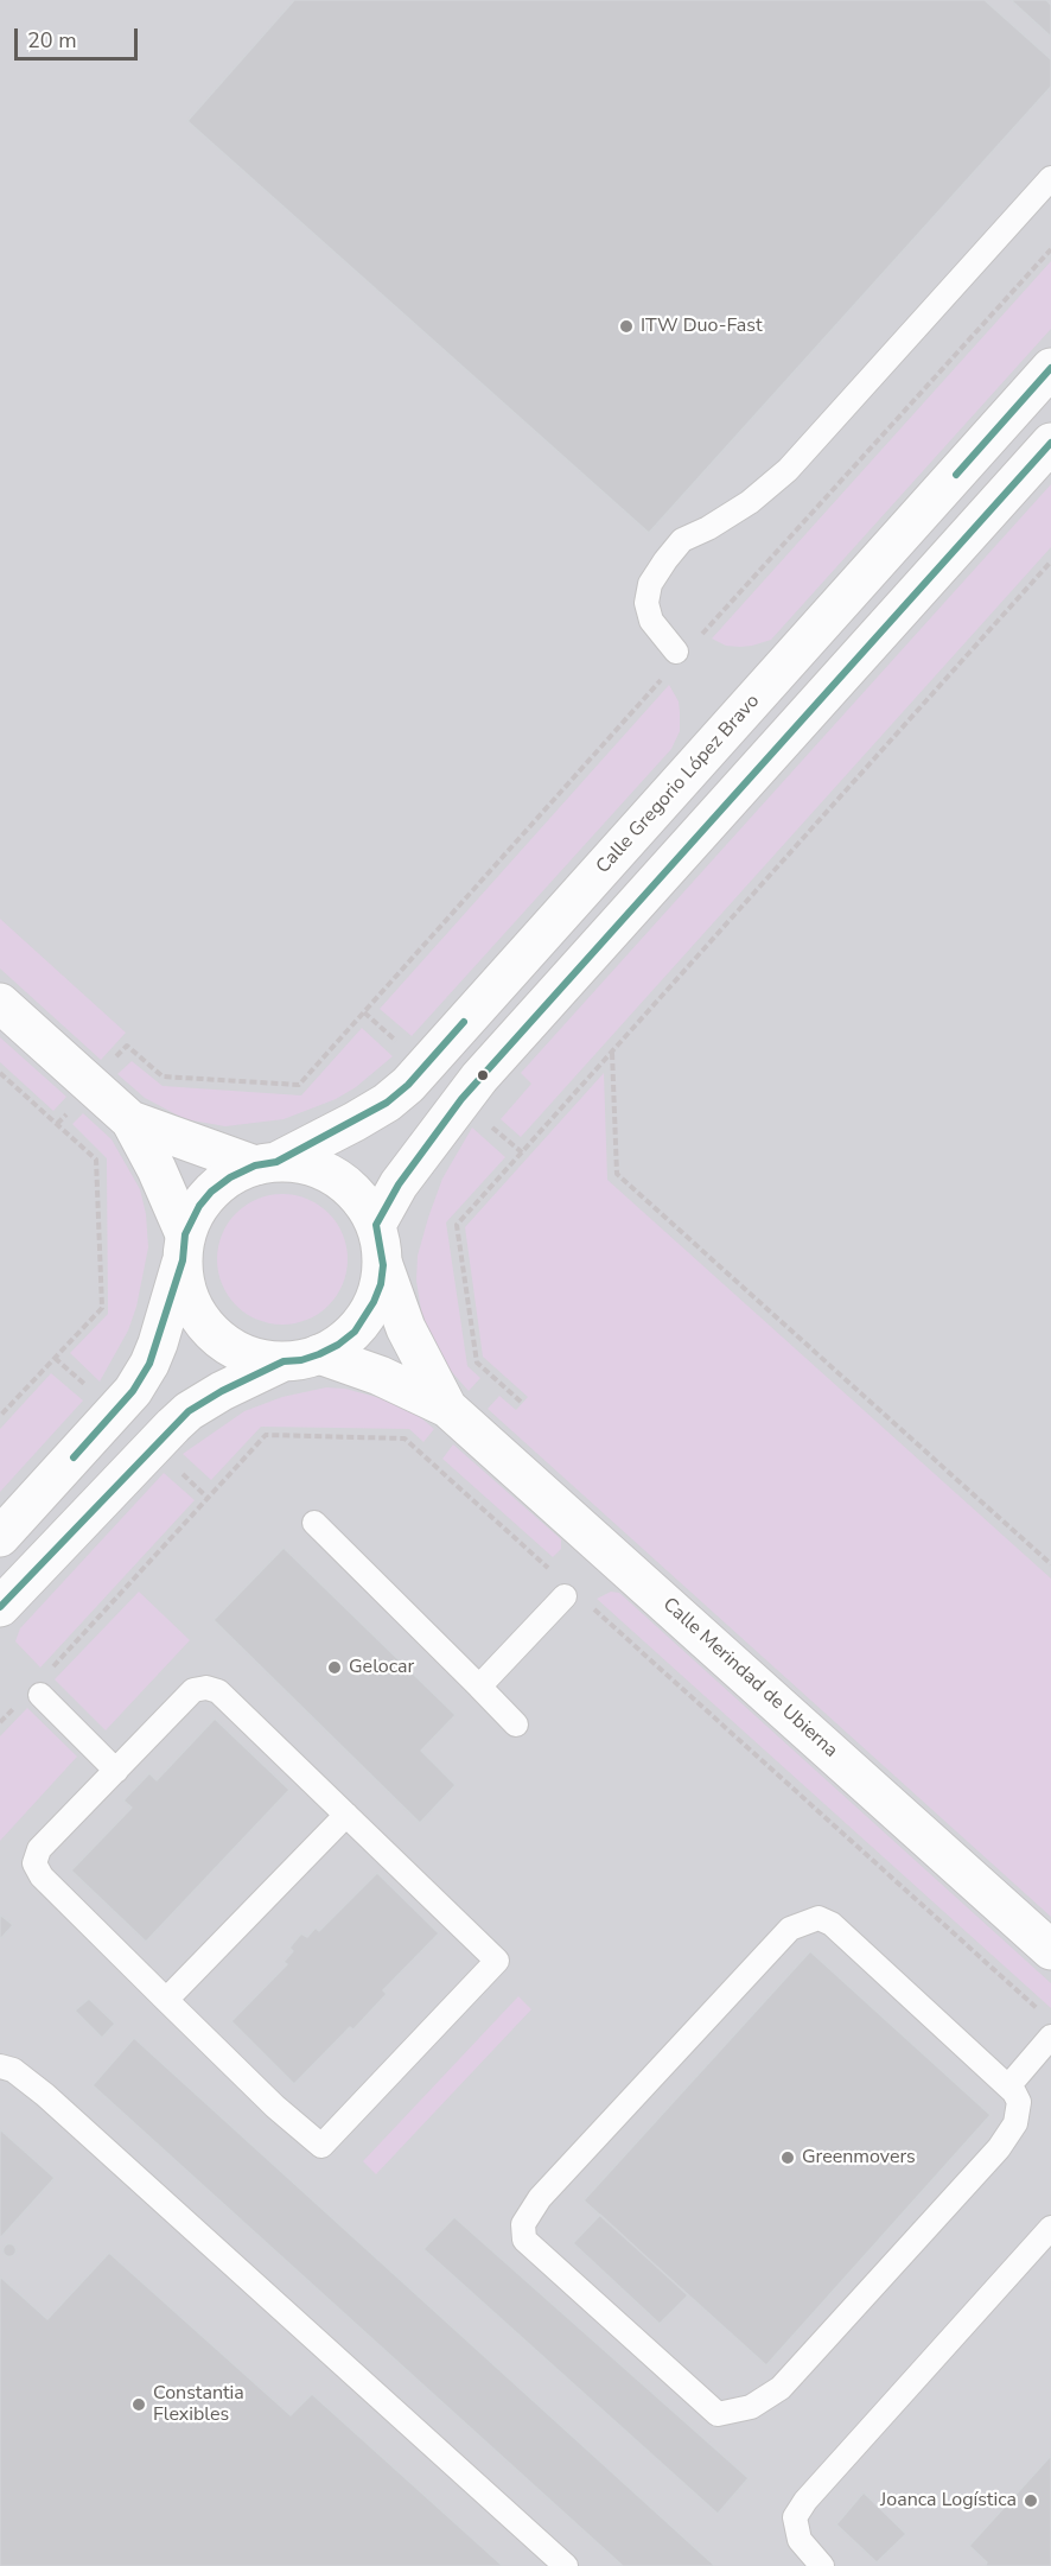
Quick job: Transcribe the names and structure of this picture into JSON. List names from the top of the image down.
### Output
{
  "streets": {
    "main road": ["Calle Gregorio López Bravo", "Calle Merindad de Ubierna"]
  },
  "crossings": [
    ["Calle Gregorio López Bravo", "Calle Merindad de Ubierna"]
  ],
  "places": [
    "ITW Duo-Fast",
    "Gelocar",
    "Greenmovers",
    "Constantia Flexibles",
    "Joanca Logística"
  ],
  "scale_bar": "20 m"
}
